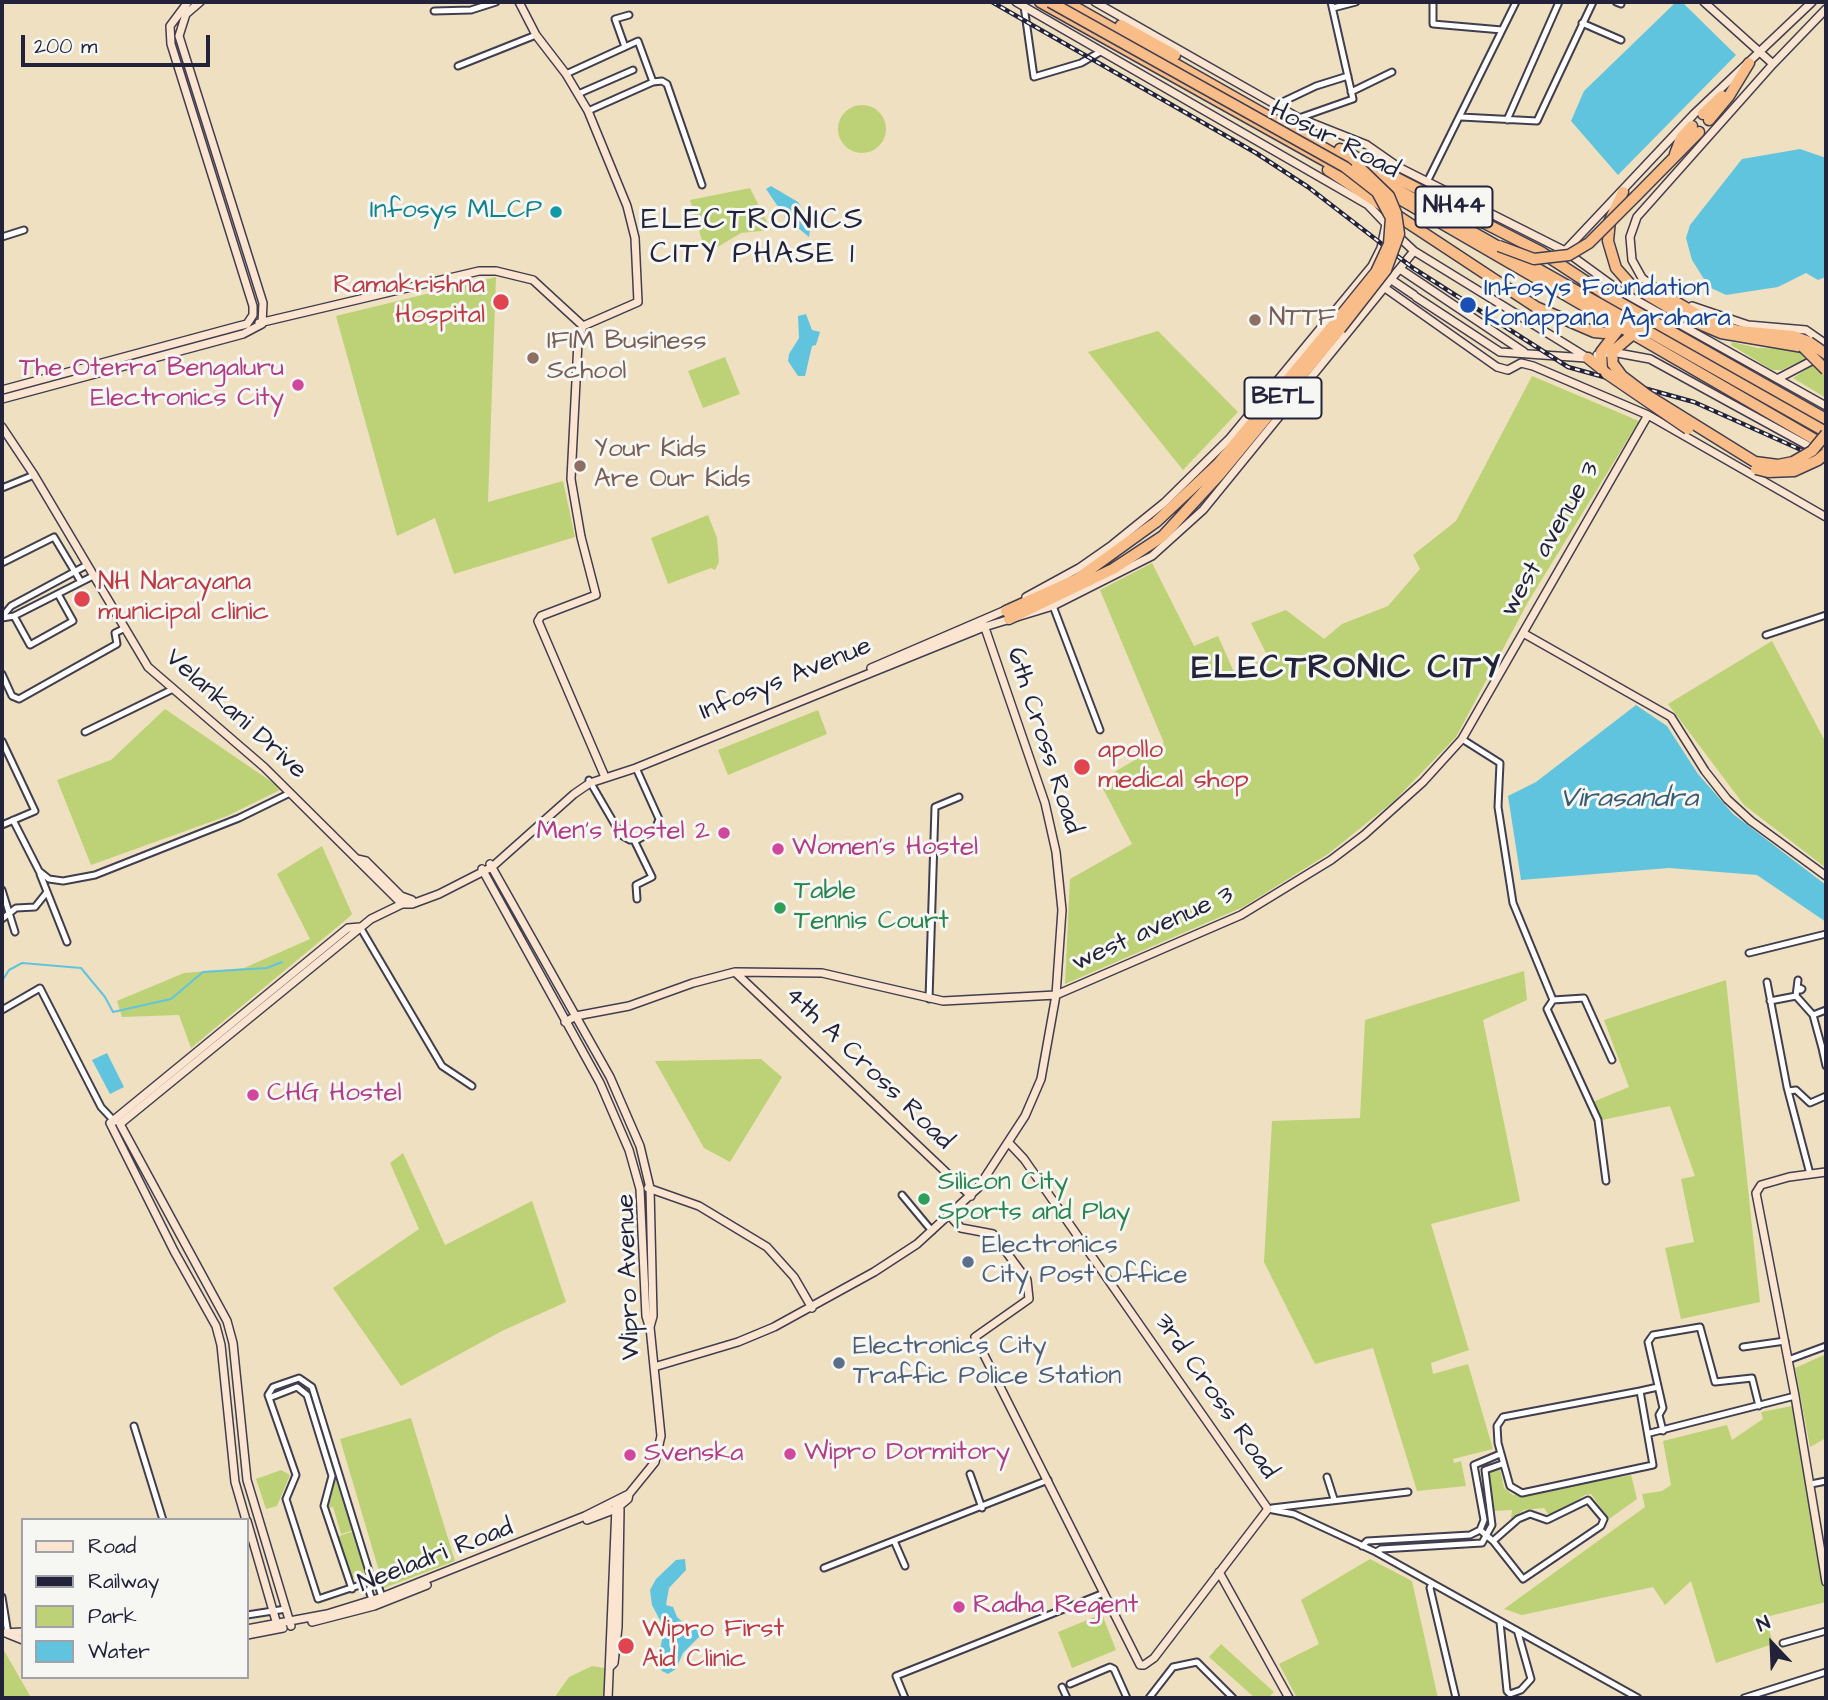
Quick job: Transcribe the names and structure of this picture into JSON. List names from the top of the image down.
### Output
{
  "streets": {
    "highway": ["Hosur Road", "NH44", "BETL"],
    "street": [
      "west avenue 3",
      "Infosys Avenue",
      "Velankani Drive",
      "6th Cross Road",
      "4th A Cross Road",
      "Wipro Avenue",
      "3rd Cross Road",
      "Neeladri Road"
    ]
  },
  "crossings": [
    ["BETL", "Infosys Avenue"],
    ["west avenue 3", "6th Cross Road"],
    ["west avenue 3", "4th A Cross Road"],
    ["west avenue 3", "Wipro Avenue"],
    ["Infosys Avenue", "6th Cross Road"],
    ["6th Cross Road", "4th A Cross Road"],
    ["6th Cross Road", "Wipro Avenue"],
    ["6th Cross Road", "3rd Cross Road"],
    ["Wipro Avenue", "Neeladri Road"]
  ],
  "districts": ["ELECTRONICS CITY PHASE 1", "ELECTRONIC CITY"],
  "water": ["Virasandra"],
  "places": [
    "Infosys MLCP",
    "Ramakrishna Hospital",
    "Infosys Foundation Konappana Agrahara",
    "NTTF",
    "IFIM Business School",
    "The Oterra Bengaluru Electronics City",
    "Your Kids Are Our Kids",
    "NH Narayana municipal clinic",
    "apollo medical shop",
    "Men's Hostel 2",
    "Women's Hostel",
    "Table Tennis Court",
    "CHG Hostel",
    "Silicon City Sports and Play",
    "Electronics City Post Office",
    "Electronics City Traffic Police Station",
    "Wipro Dormitory",
    "Svenska",
    "Radha Regent",
    "Wipro First Aid Clinic"
  ],
  "legend": [
    "Road",
    "Railway",
    "Park",
    "Water"
  ],
  "scale_bar": "200 m",
  "north": "top left"
}
